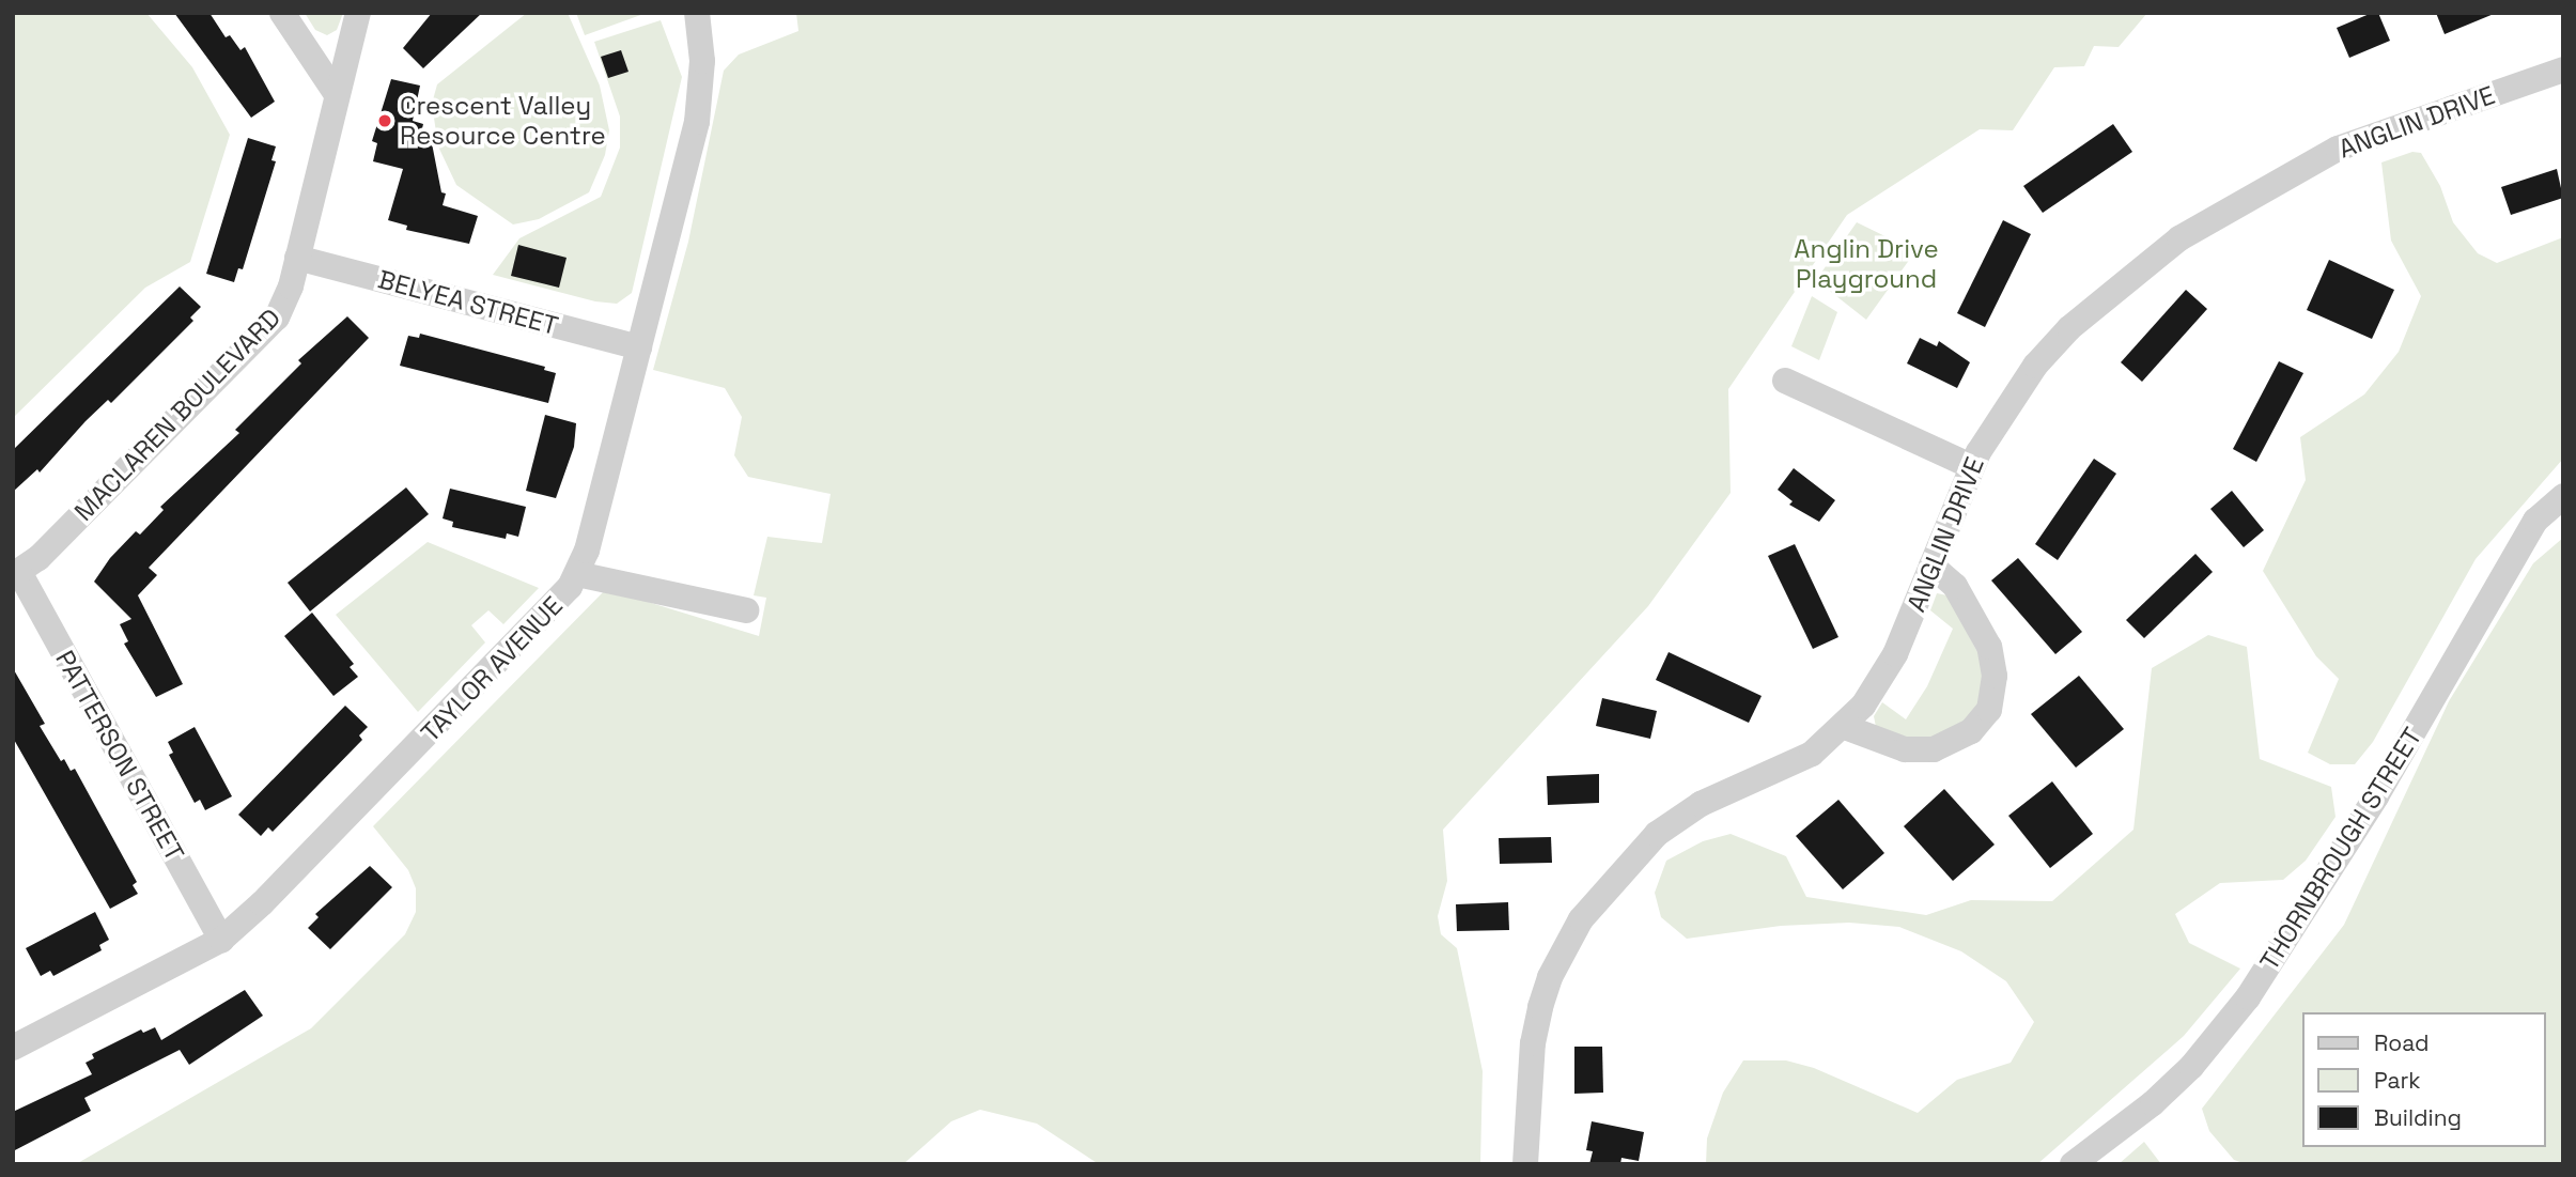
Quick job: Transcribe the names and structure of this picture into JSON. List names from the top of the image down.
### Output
{
  "streets": {
    "street": [
      "ANGLIN DRIVE",
      "BELYEA STREET",
      "MACLAREN BOULEVARD",
      "TAYLOR AVENUE",
      "PATTERSON STREET",
      "THORNBROUGH STREET"
    ]
  },
  "crossings": [
    ["BELYEA STREET", "MACLAREN BOULEVARD"],
    ["BELYEA STREET", "TAYLOR AVENUE"],
    ["MACLAREN BOULEVARD", "PATTERSON STREET"],
    ["TAYLOR AVENUE", "PATTERSON STREET"]
  ],
  "parks": ["Anglin Drive Playground"],
  "places": ["Crescent Valley Resource Centre"],
  "legend": ["Road", "Park", "Building"]
}
